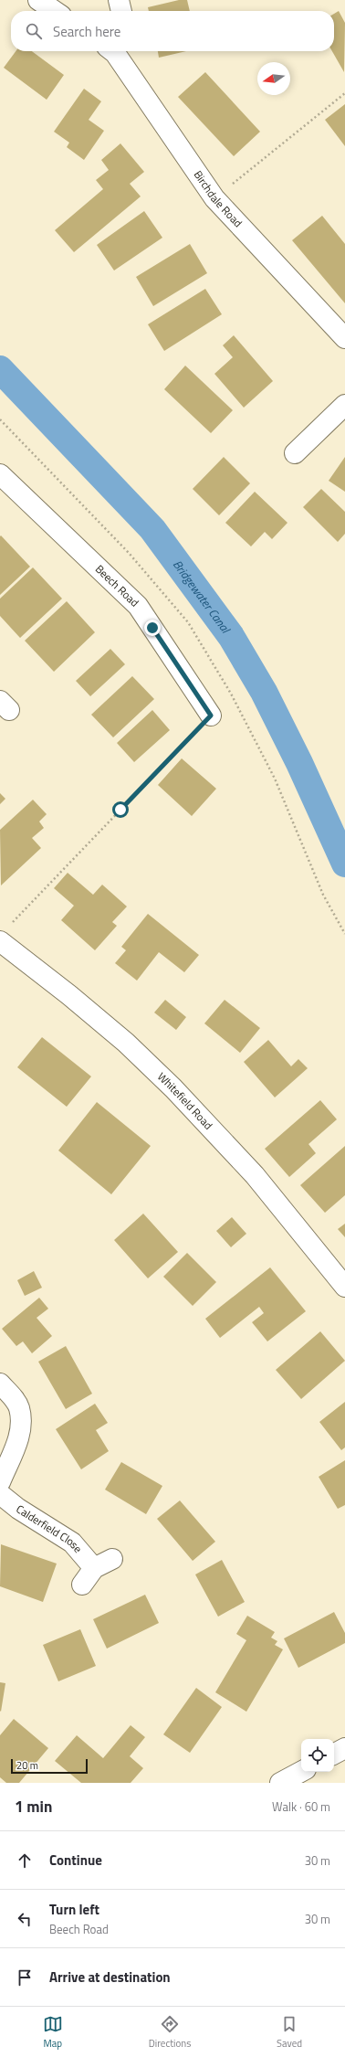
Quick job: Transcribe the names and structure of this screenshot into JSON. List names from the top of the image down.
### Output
{
  "streets": {
    "street": [
      "Birchdale Road",
      "Beech Road",
      "Whitefield Road",
      "Calderfield Close"
    ]
  },
  "water": ["Bridgewater Canal"],
  "scale_bar": "20 m",
  "north": "left",
  "page": {
    "search": "Search here",
    "scale": "20 m",
    "heading": ["1 min", "Walk · 60 m"],
    "list": [
      ["Continue", "30 m"],
      ["Turn left", "Beech Road", "30 m"],
      "Arrive at destination"
    ],
    "nav": ["Map", "Directions", "Saved"]
  }
}
